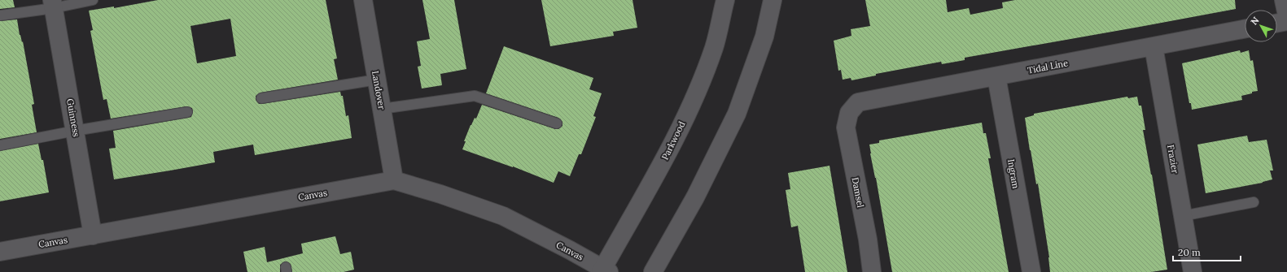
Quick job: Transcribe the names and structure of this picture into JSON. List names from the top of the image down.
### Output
{
  "streets": {
    "street": [
      "Tidal Line",
      "Landover",
      "Guinness",
      "Parkwood",
      "Frazier",
      "Ingram",
      "Damsel",
      "Canvas"
    ]
  },
  "crossings": [
    ["Tidal Line", "Frazier"],
    ["Tidal Line", "Ingram"],
    ["Tidal Line", "Damsel"],
    ["Landover", "Canvas"],
    ["Guinness", "Canvas"],
    ["Parkwood", "Canvas"]
  ],
  "scale_bar": "20 m",
  "north": "top left"
}
